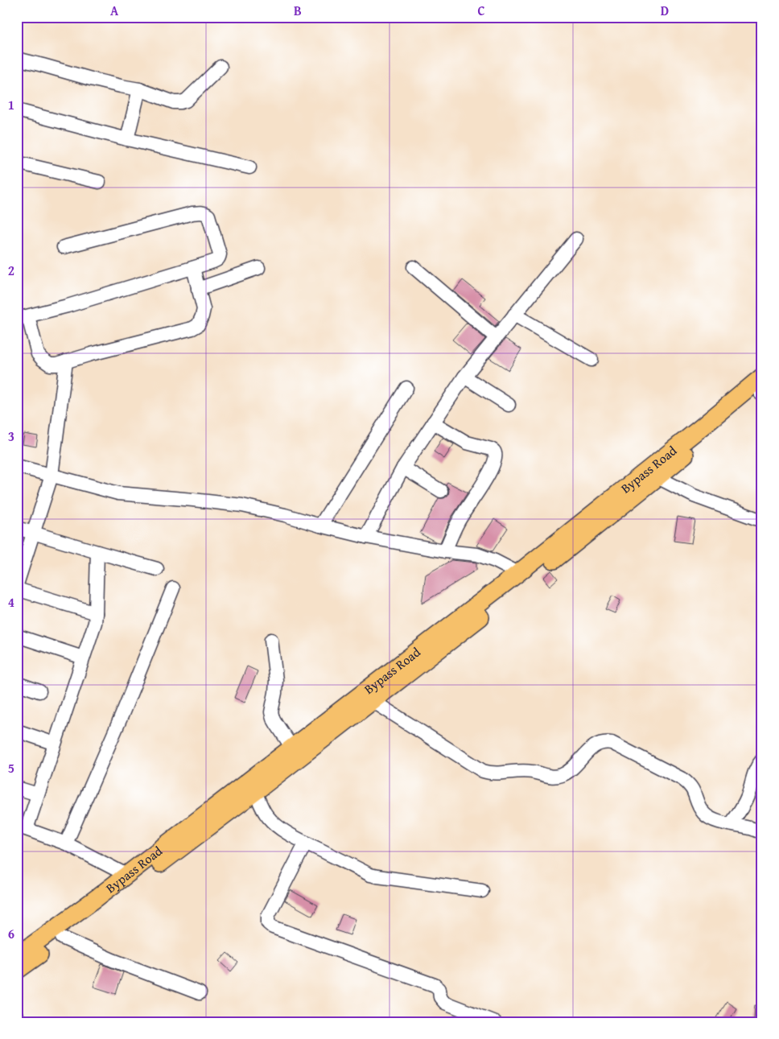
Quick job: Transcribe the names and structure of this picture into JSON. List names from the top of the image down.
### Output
{
  "streets": {
    "main road": ["Bypass Road"]
  },
  "grid": {
    "columns": [
      "A",
      "B",
      "C",
      "D"
    ],
    "rows": [
      "1",
      "2",
      "3",
      "4",
      "5",
      "6"
    ]
  }
}
